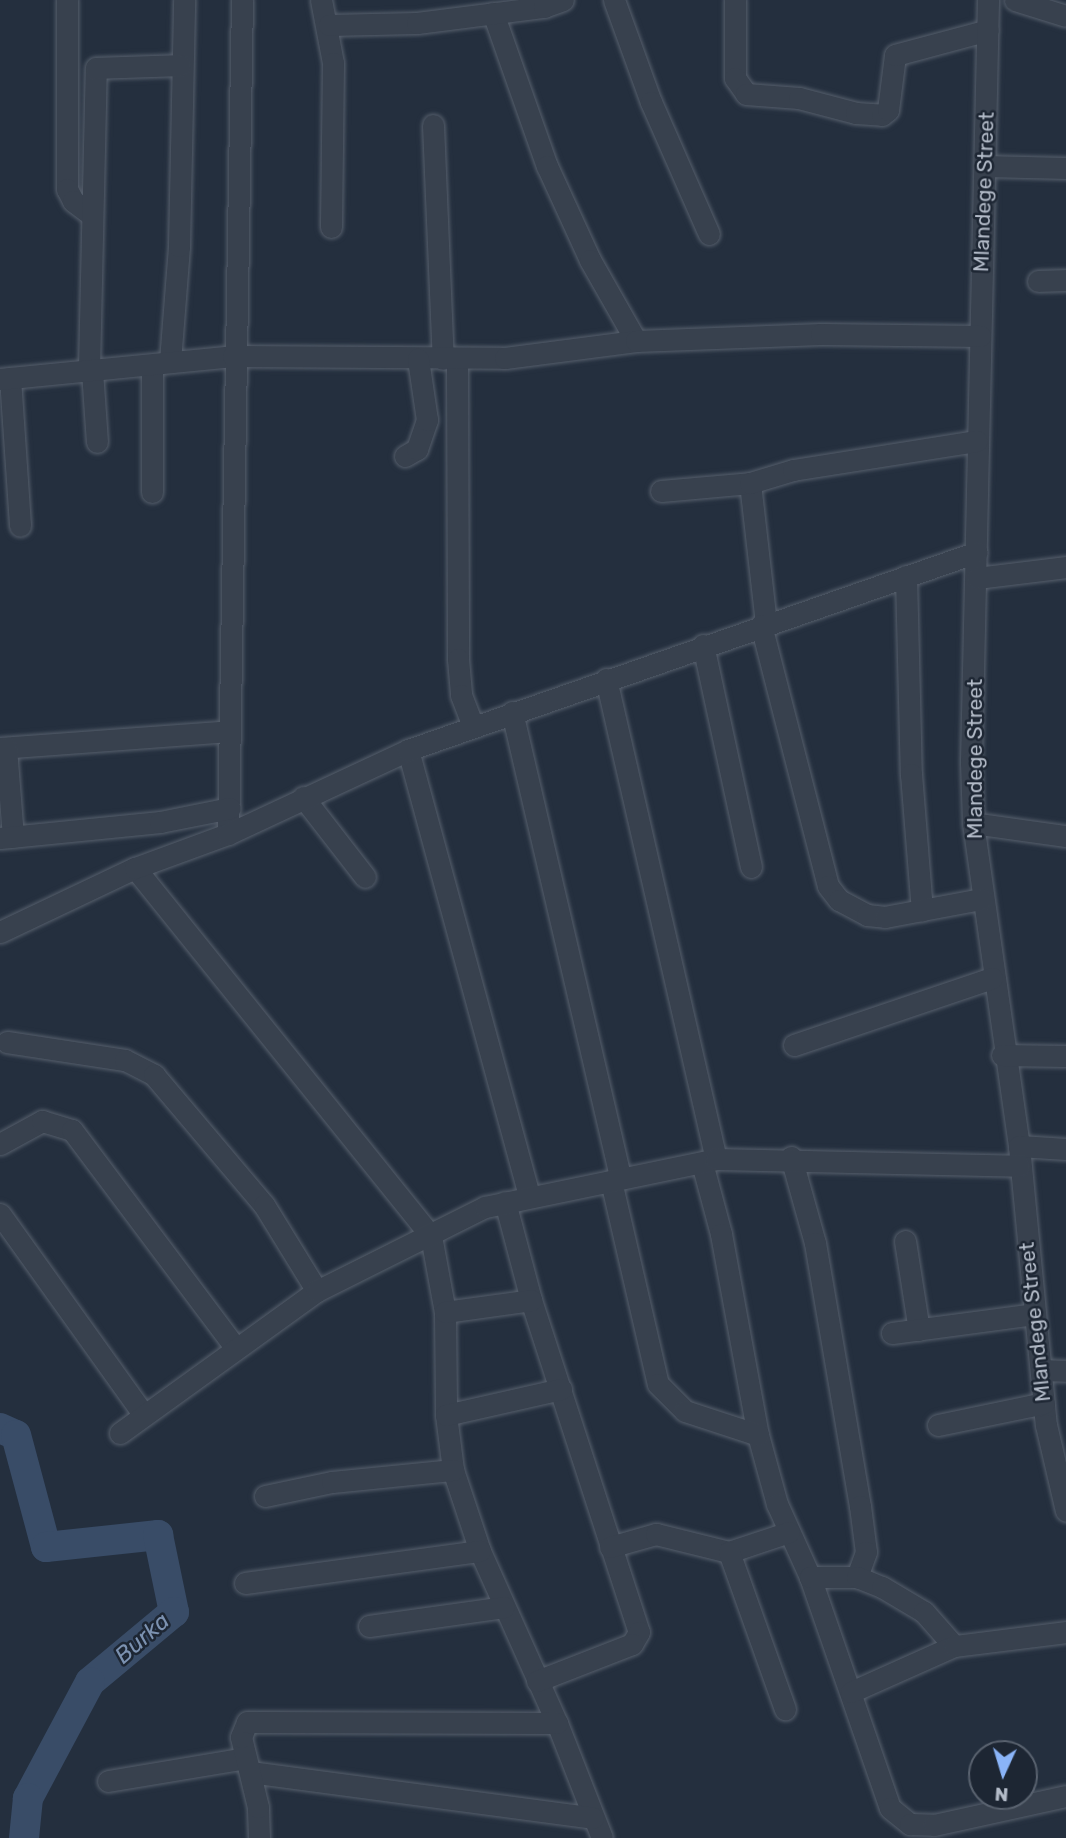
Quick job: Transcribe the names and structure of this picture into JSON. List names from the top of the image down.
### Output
{
  "streets": {
    "street": ["Mlandege Street"]
  },
  "water": ["Burka"],
  "north": "bottom"
}
